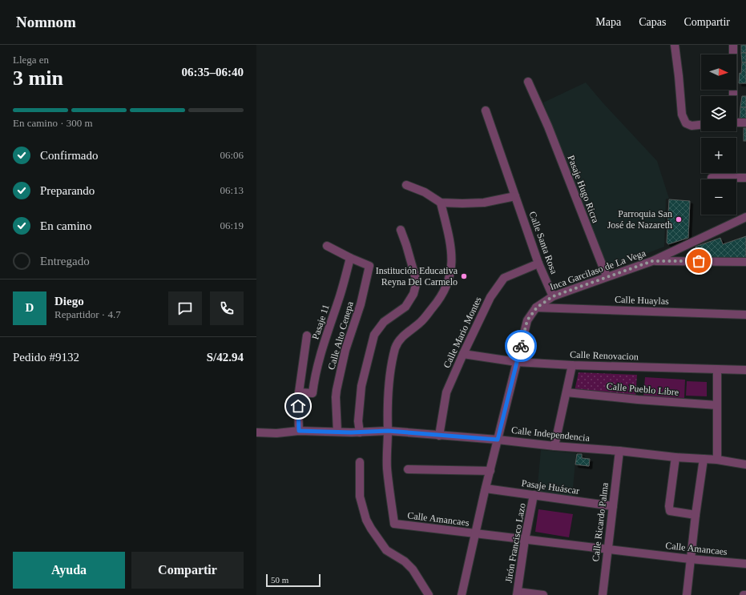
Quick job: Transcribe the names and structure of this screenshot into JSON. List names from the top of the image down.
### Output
{
  "streets": {
    "street": [
      "Pasaje Hugo Ricra",
      "Calle Santa Rosa",
      "Inca Garcilaso de La Vega",
      "Calle Huaylas",
      "Pasaje 11",
      "Calle Mario Montes",
      "Calle Alto Cenepa",
      "Calle Renovacion",
      "Calle Pueblo Libre",
      "Calle Independencia",
      "Pasaje Huáscar",
      "Calle Amancaes",
      "Calle Ricardo Palma",
      "Jirón Francisco Lazo"
    ]
  },
  "crossings": [
    ["Pasaje Hugo Ricra", "Inca Garcilaso de La Vega"],
    ["Calle Santa Rosa", "Inca Garcilaso de La Vega"],
    ["Calle Santa Rosa", "Calle Mario Montes"],
    ["Inca Garcilaso de La Vega", "Calle Huaylas"],
    ["Inca Garcilaso de La Vega", "Calle Renovacion"],
    ["Inca Garcilaso de La Vega", "Calle Independencia"],
    ["Inca Garcilaso de La Vega", "Pasaje Huáscar"],
    ["Inca Garcilaso de La Vega", "Calle Amancaes"],
    ["Pasaje 11", "Calle Alto Cenepa"],
    ["Calle Mario Montes", "Calle Renovacion"],
    ["Calle Mario Montes", "Calle Independencia"],
    ["Calle Alto Cenepa", "Calle Independencia"],
    ["Calle Independencia", "Calle Amancaes"],
    ["Calle Independencia", "Calle Ricardo Palma"],
    ["Pasaje Huáscar", "Calle Ricardo Palma"],
    ["Pasaje Huáscar", "Jirón Francisco Lazo"],
    ["Calle Amancaes", "Calle Ricardo Palma"],
    ["Calle Amancaes", "Jirón Francisco Lazo"]
  ],
  "places": ["Parroquia San José de Nazareth", "Institución Educativa Reyna Del Carmelo"],
  "scale_bar": "50 m",
  "north": "right",
  "page": {
    "header": "Nomnom",
    "nav": ["Mapa", "Capas", "Compartir"],
    "heading": ["3 min", "Llega en", "06:35–06:40"],
    "panel": [
      "Diego",
      "Repartidor · 4.7",
      "Pedido #9132",
      "S/42.94"
    ],
    "map_buttons": ["+", "−"],
    "bar": "En camino · 300 m",
    "list": [
      ["Confirmado", "06:06"],
      ["Preparando", "06:13"],
      ["En camino", "06:19"],
      "Entregado"
    ],
    "round": "D",
    "buttons": ["Ayuda", "Compartir"],
    "scale": "50 m"
  }
}
